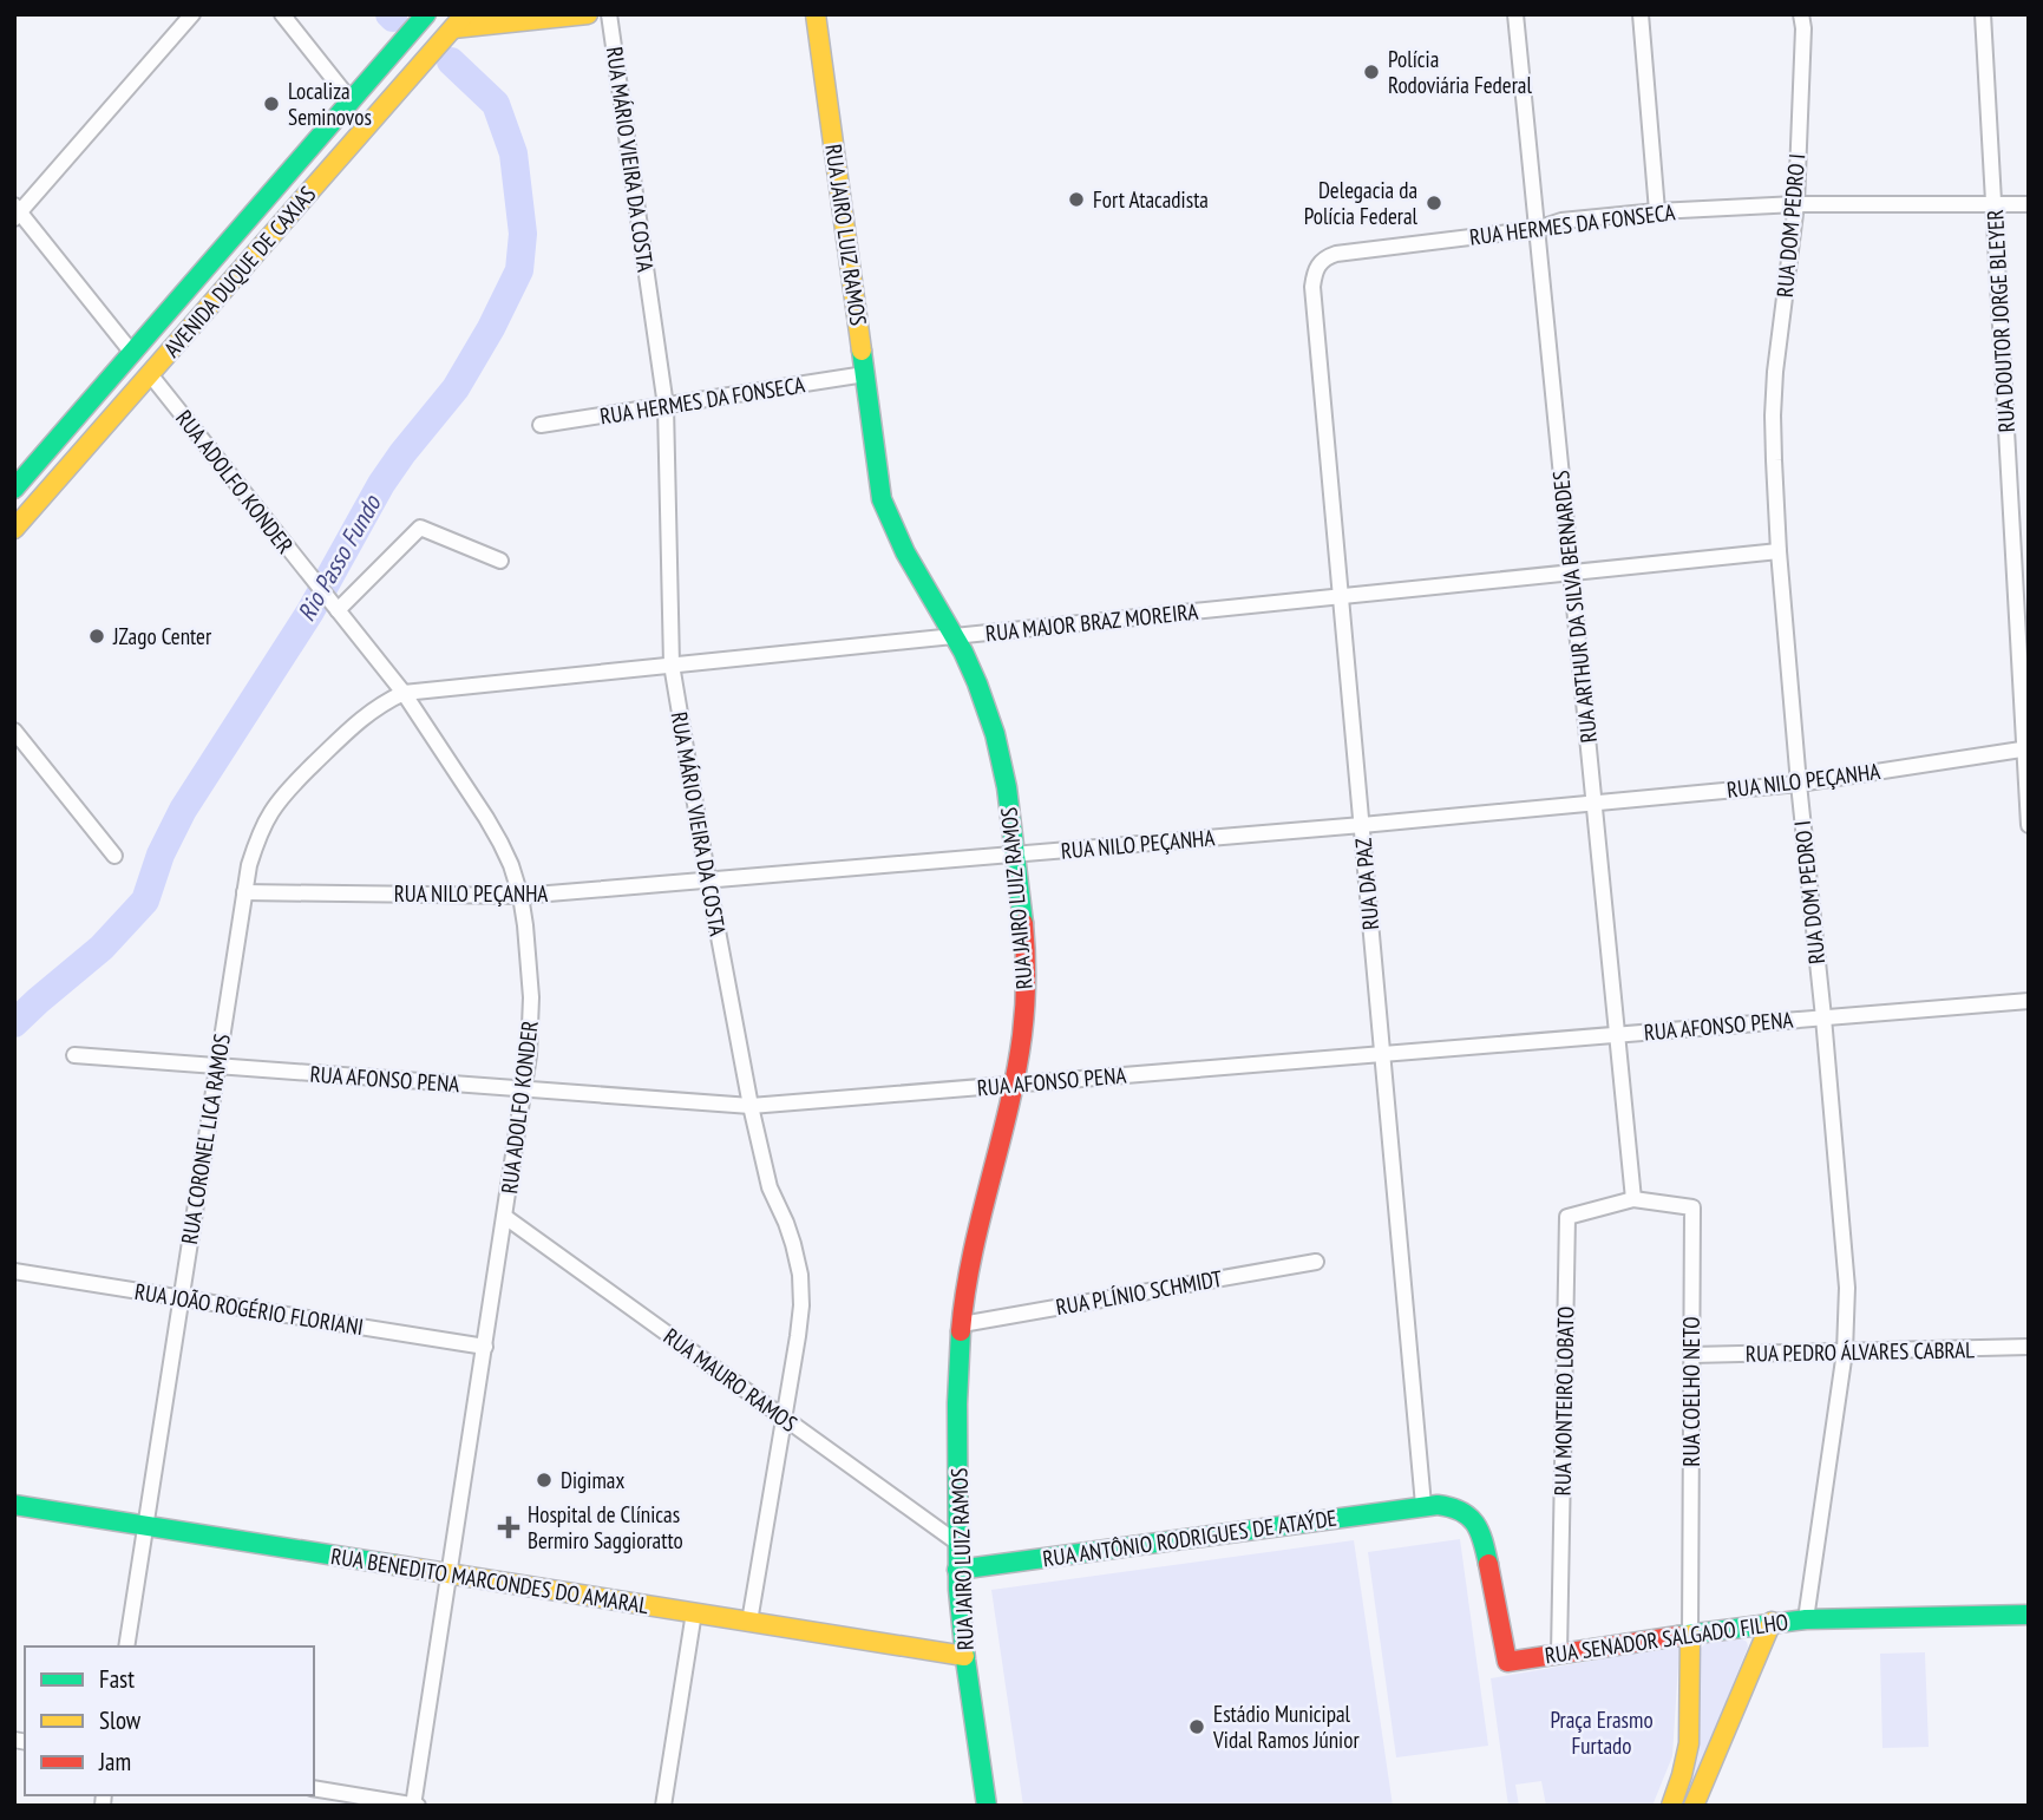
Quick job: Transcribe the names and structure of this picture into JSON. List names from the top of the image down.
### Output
{
  "streets": {
    "street": [
      "RUA MÁRIO VIEIRA DA COSTA",
      "RUA HERMES DA FONSECA",
      "RUA DOM PEDRO I",
      "RUA JAIRO LUIZ RAMOS",
      "AVENIDA DUQUE DE CAXIAS",
      "RUA DOUTOR JORGE BLEYER",
      "RUA ADOLFO KONDER",
      "RUA ARTHUR DA SILVA BERNARDES",
      "RUA MAJOR BRAZ MOREIRA",
      "RUA NILO PEÇANHA",
      "RUA DA PAZ",
      "RUA AFONSO PENA",
      "RUA CORONEL LICA RAMOS",
      "RUA PLÍNIO SCHMIDT",
      "RUA JOÃO ROGÉRIO FLORIANI",
      "RUA PEDRO ÁLVARES CABRAL",
      "RUA MAURO RAMOS",
      "RUA COELHO NETO",
      "RUA MONTEIRO LOBATO",
      "RUA ANTÔNIO RODRIGUES DE ATAÝDE",
      "RUA BENEDITO MARCONDES DO AMARAL",
      "RUA SENADOR SALGADO FILHO"
    ]
  },
  "crossings": [
    ["RUA MÁRIO VIEIRA DA COSTA", "RUA HERMES DA FONSECA"],
    ["RUA MÁRIO VIEIRA DA COSTA", "RUA MAJOR BRAZ MOREIRA"],
    ["RUA MÁRIO VIEIRA DA COSTA", "RUA NILO PEÇANHA"],
    ["RUA MÁRIO VIEIRA DA COSTA", "RUA AFONSO PENA"],
    ["RUA MÁRIO VIEIRA DA COSTA", "RUA MAURO RAMOS"],
    ["RUA MÁRIO VIEIRA DA COSTA", "RUA BENEDITO MARCONDES DO AMARAL"],
    ["RUA HERMES DA FONSECA", "RUA DOM PEDRO I"],
    ["RUA HERMES DA FONSECA", "RUA JAIRO LUIZ RAMOS"],
    ["RUA HERMES DA FONSECA", "RUA DOUTOR JORGE BLEYER"],
    ["RUA HERMES DA FONSECA", "RUA ARTHUR DA SILVA BERNARDES"],
    ["RUA HERMES DA FONSECA", "RUA DA PAZ"],
    ["RUA DOM PEDRO I", "RUA MAJOR BRAZ MOREIRA"],
    ["RUA DOM PEDRO I", "RUA NILO PEÇANHA"],
    ["RUA DOM PEDRO I", "RUA AFONSO PENA"],
    ["RUA DOM PEDRO I", "RUA PEDRO ÁLVARES CABRAL"],
    ["RUA DOM PEDRO I", "RUA SENADOR SALGADO FILHO"],
    ["RUA JAIRO LUIZ RAMOS", "RUA MAJOR BRAZ MOREIRA"],
    ["RUA JAIRO LUIZ RAMOS", "RUA NILO PEÇANHA"],
    ["RUA JAIRO LUIZ RAMOS", "RUA AFONSO PENA"],
    ["RUA JAIRO LUIZ RAMOS", "RUA PLÍNIO SCHMIDT"],
    ["RUA JAIRO LUIZ RAMOS", "RUA MAURO RAMOS"],
    ["RUA JAIRO LUIZ RAMOS", "RUA ANTÔNIO RODRIGUES DE ATAÝDE"],
    ["RUA JAIRO LUIZ RAMOS", "RUA BENEDITO MARCONDES DO AMARAL"],
    ["AVENIDA DUQUE DE CAXIAS", "RUA ADOLFO KONDER"],
    ["RUA DOUTOR JORGE BLEYER", "RUA NILO PEÇANHA"],
    ["RUA ADOLFO KONDER", "RUA MAJOR BRAZ MOREIRA"],
    ["RUA ADOLFO KONDER", "RUA NILO PEÇANHA"],
    ["RUA ADOLFO KONDER", "RUA AFONSO PENA"],
    ["RUA ADOLFO KONDER", "RUA CORONEL LICA RAMOS"],
    ["RUA ADOLFO KONDER", "RUA JOÃO ROGÉRIO FLORIANI"],
    ["RUA ADOLFO KONDER", "RUA MAURO RAMOS"],
    ["RUA ADOLFO KONDER", "RUA BENEDITO MARCONDES DO AMARAL"],
    ["RUA ARTHUR DA SILVA BERNARDES", "RUA MAJOR BRAZ MOREIRA"],
    ["RUA ARTHUR DA SILVA BERNARDES", "RUA NILO PEÇANHA"],
    ["RUA ARTHUR DA SILVA BERNARDES", "RUA AFONSO PENA"],
    ["RUA ARTHUR DA SILVA BERNARDES", "RUA COELHO NETO"],
    ["RUA ARTHUR DA SILVA BERNARDES", "RUA MONTEIRO LOBATO"],
    ["RUA MAJOR BRAZ MOREIRA", "RUA DA PAZ"],
    ["RUA MAJOR BRAZ MOREIRA", "RUA CORONEL LICA RAMOS"],
    ["RUA NILO PEÇANHA", "RUA DA PAZ"],
    ["RUA NILO PEÇANHA", "RUA CORONEL LICA RAMOS"],
    ["RUA DA PAZ", "RUA AFONSO PENA"],
    ["RUA DA PAZ", "RUA ANTÔNIO RODRIGUES DE ATAÝDE"],
    ["RUA DA PAZ", "RUA SENADOR SALGADO FILHO"],
    ["RUA AFONSO PENA", "RUA CORONEL LICA RAMOS"],
    ["RUA CORONEL LICA RAMOS", "RUA JOÃO ROGÉRIO FLORIANI"],
    ["RUA CORONEL LICA RAMOS", "RUA BENEDITO MARCONDES DO AMARAL"],
    ["RUA PEDRO ÁLVARES CABRAL", "RUA COELHO NETO"],
    ["RUA COELHO NETO", "RUA MONTEIRO LOBATO"],
    ["RUA COELHO NETO", "RUA SENADOR SALGADO FILHO"],
    ["RUA MONTEIRO LOBATO", "RUA SENADOR SALGADO FILHO"],
    ["RUA ANTÔNIO RODRIGUES DE ATAÝDE", "RUA SENADOR SALGADO FILHO"]
  ],
  "water": ["Rio Passo Fundo"],
  "parks": ["Praça Erasmo Furtado"],
  "places": {
    "other": [
      "Polícia Rodoviária Federal",
      "Localiza Seminovos",
      "Fort Atacadista",
      "Delegacia da Polícia Federal",
      "JZago Center",
      "Digimax",
      "Estádio Municipal Vidal Ramos Júnior"
    ],
    "health": ["Hospital de Clínicas Bermiro Saggioratto"]
  },
  "legend": ["Fast", "Slow", "Jam"]
}
